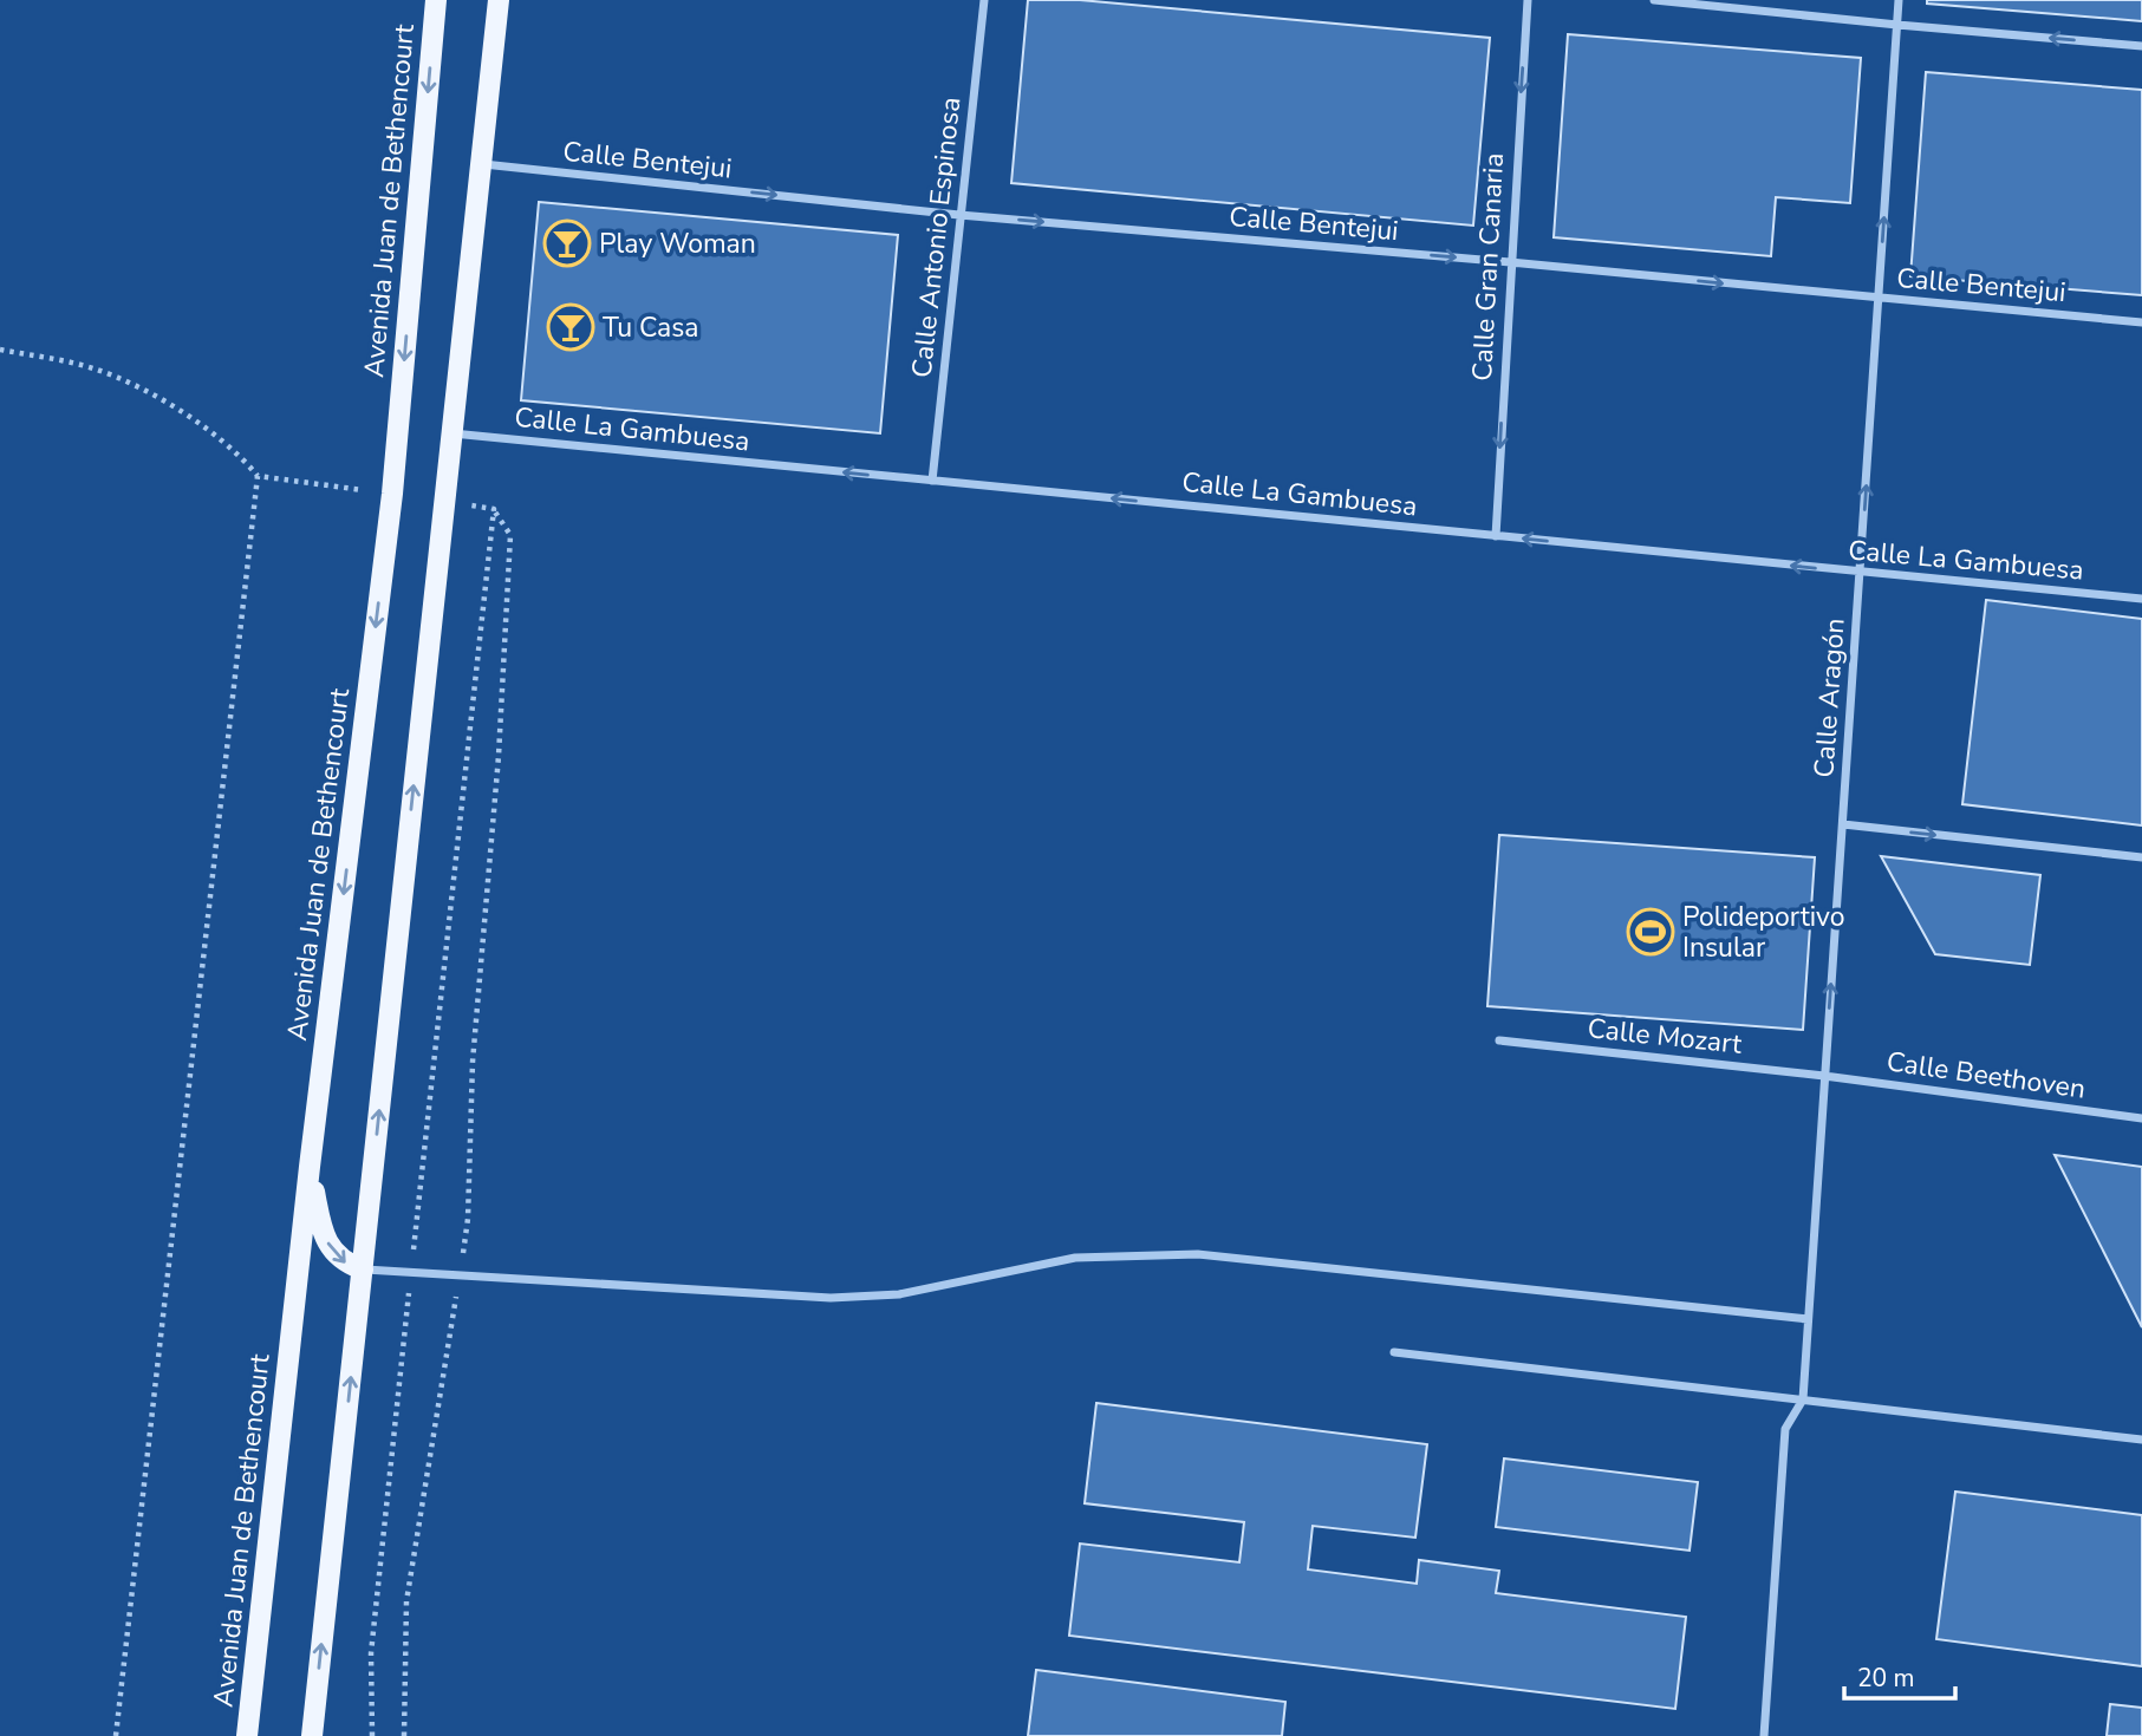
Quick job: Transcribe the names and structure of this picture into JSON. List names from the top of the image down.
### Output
{
  "streets": {
    "main road": ["Avenida Juan de Bethencourt"],
    "street": [
      "Calle Bentejui",
      "Calle Antonio Espinosa",
      "Calle Gran Canaria",
      "Calle La Gambuesa",
      "Calle Aragón",
      "Calle Mozart",
      "Calle Beethoven"
    ]
  },
  "crossings": [
    ["Calle Bentejui", "Calle Antonio Espinosa"],
    ["Calle Bentejui", "Calle Gran Canaria"],
    ["Calle Bentejui", "Calle Aragón"],
    ["Calle Antonio Espinosa", "Calle La Gambuesa"],
    ["Calle Gran Canaria", "Calle La Gambuesa"],
    ["Calle La Gambuesa", "Calle Aragón"],
    ["Calle Aragón", "Calle Mozart"],
    ["Calle Aragón", "Calle Beethoven"],
    ["Calle Mozart", "Calle Beethoven"]
  ],
  "one_way": [
    "Calle Bentejui",
    "Calle Gran Canaria",
    "Calle La Gambuesa",
    "Calle Aragón"
  ],
  "places": {
    "bar": ["Play Woman", "Tu Casa"],
    "sports": ["Polideportivo Insular"]
  },
  "scale_bar": "20 m"
}
